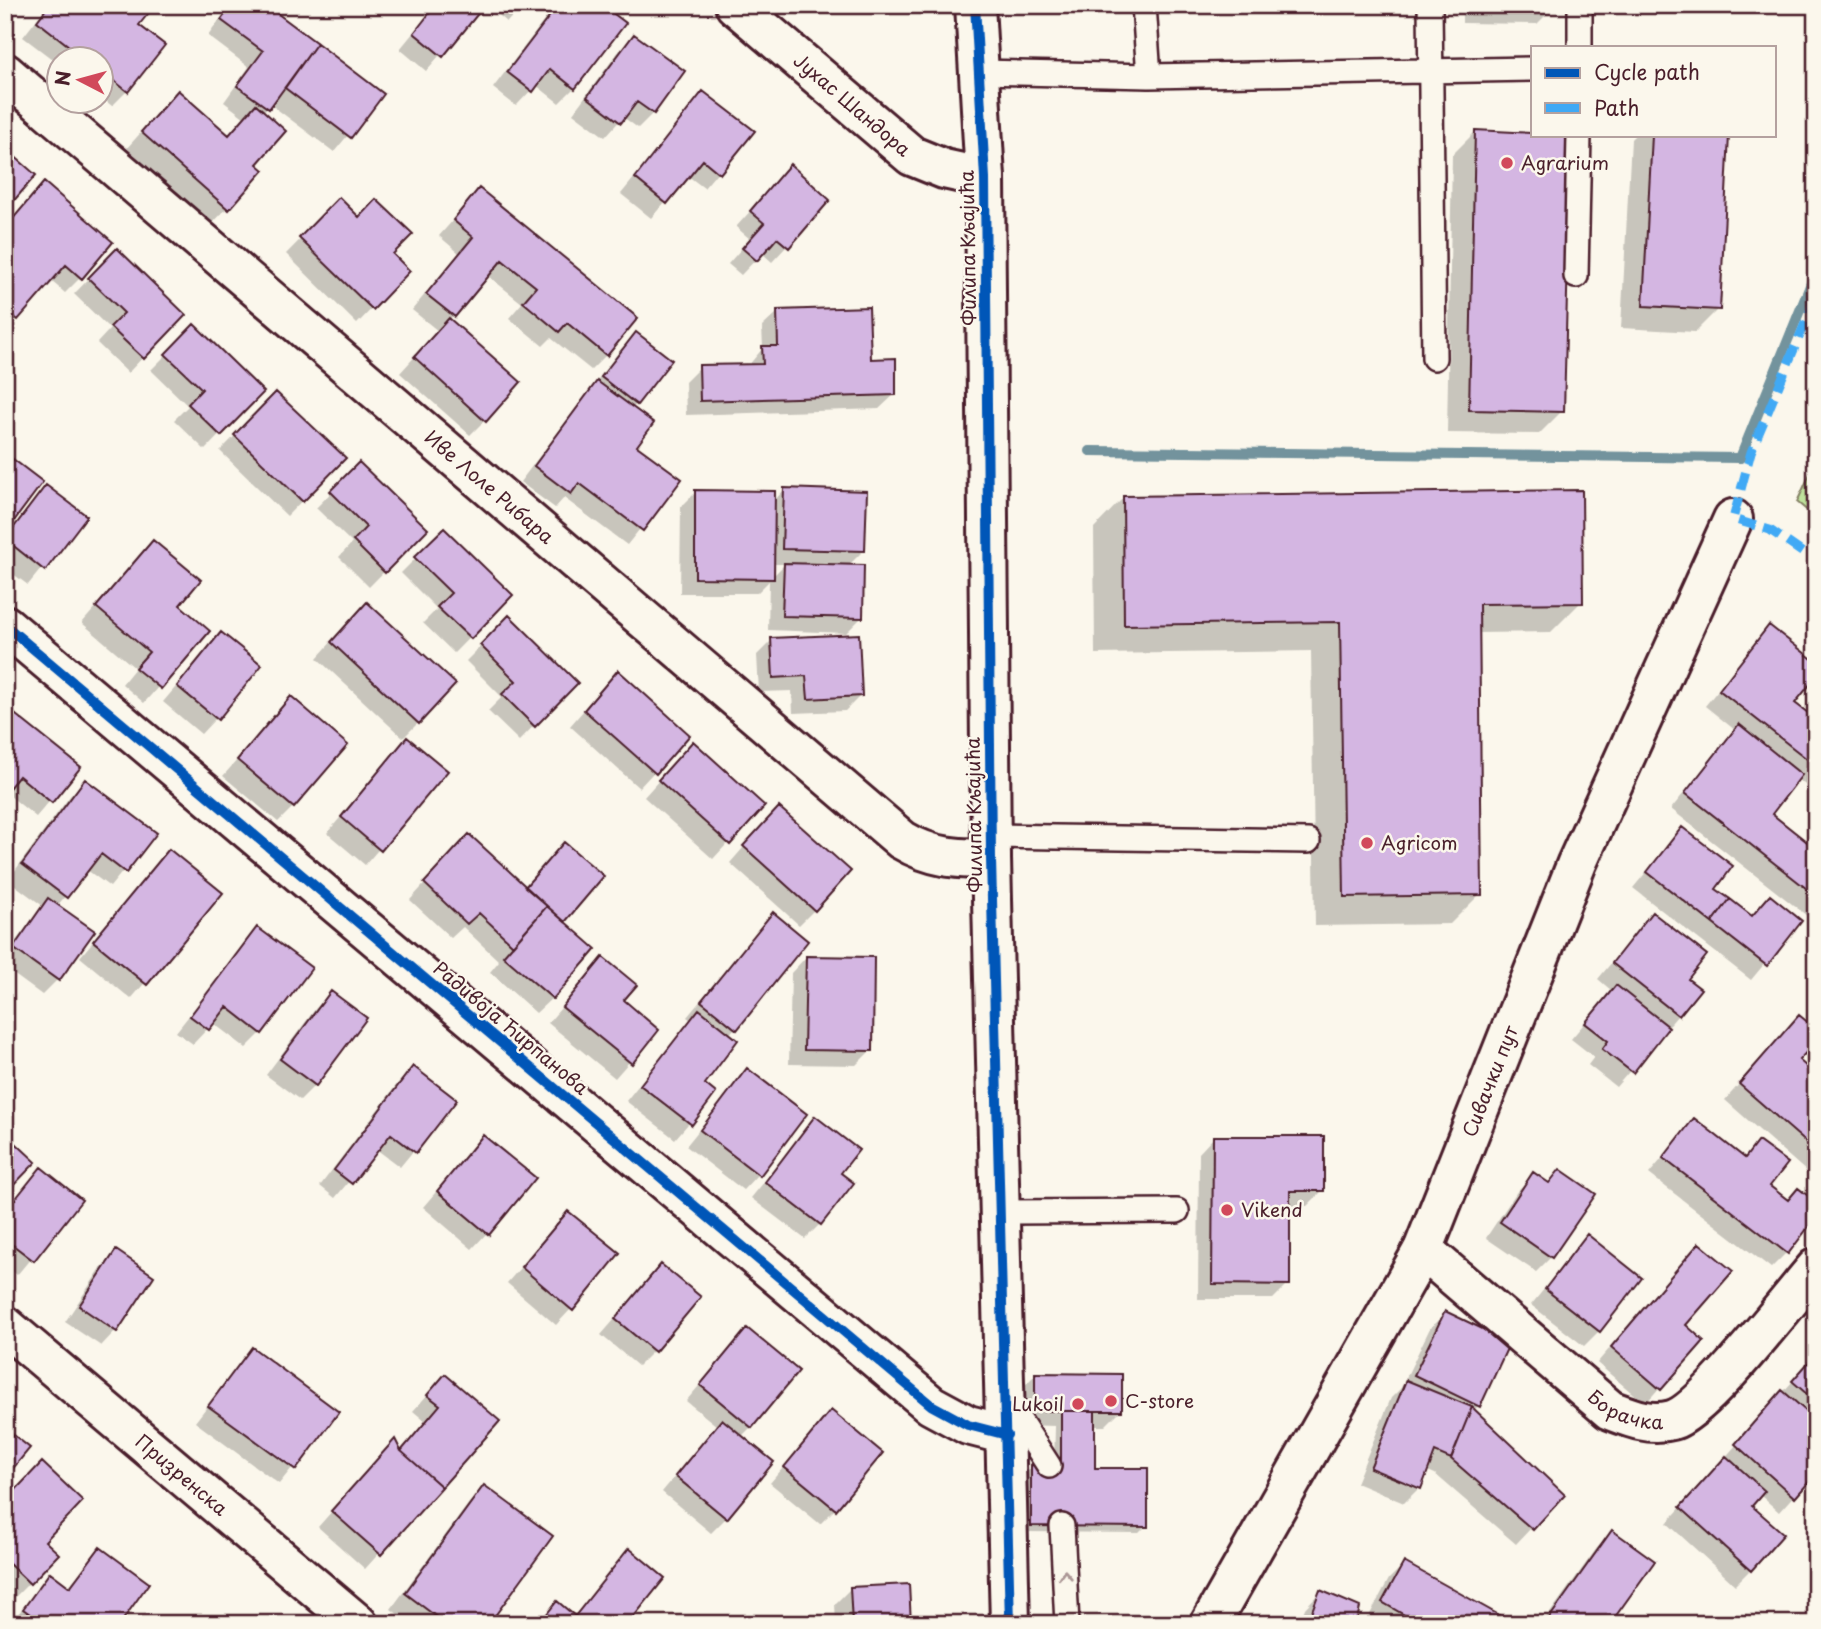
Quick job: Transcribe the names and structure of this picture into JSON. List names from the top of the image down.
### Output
{
  "streets": {
    "street": [
      "Јухас Шандора",
      "Филипа Кљајића",
      "Иве Лоле Рибара",
      "Радивоја Ћирпанова",
      "Сивачки пут",
      "Борачка",
      "Призренска"
    ]
  },
  "crossings": [
    ["Јухас Шандора", "Филипа Кљајића"],
    ["Филипа Кљајића", "Иве Лоле Рибара"],
    ["Филипа Кљајића", "Радивоја Ћирпанова"],
    ["Сивачки пут", "Борачка"]
  ],
  "places": [
    "Agrarium",
    "Agricom",
    "Vikend",
    "C-store",
    "Lukoil"
  ],
  "legend": ["Cycle path", "Path"],
  "north": "left"
}
